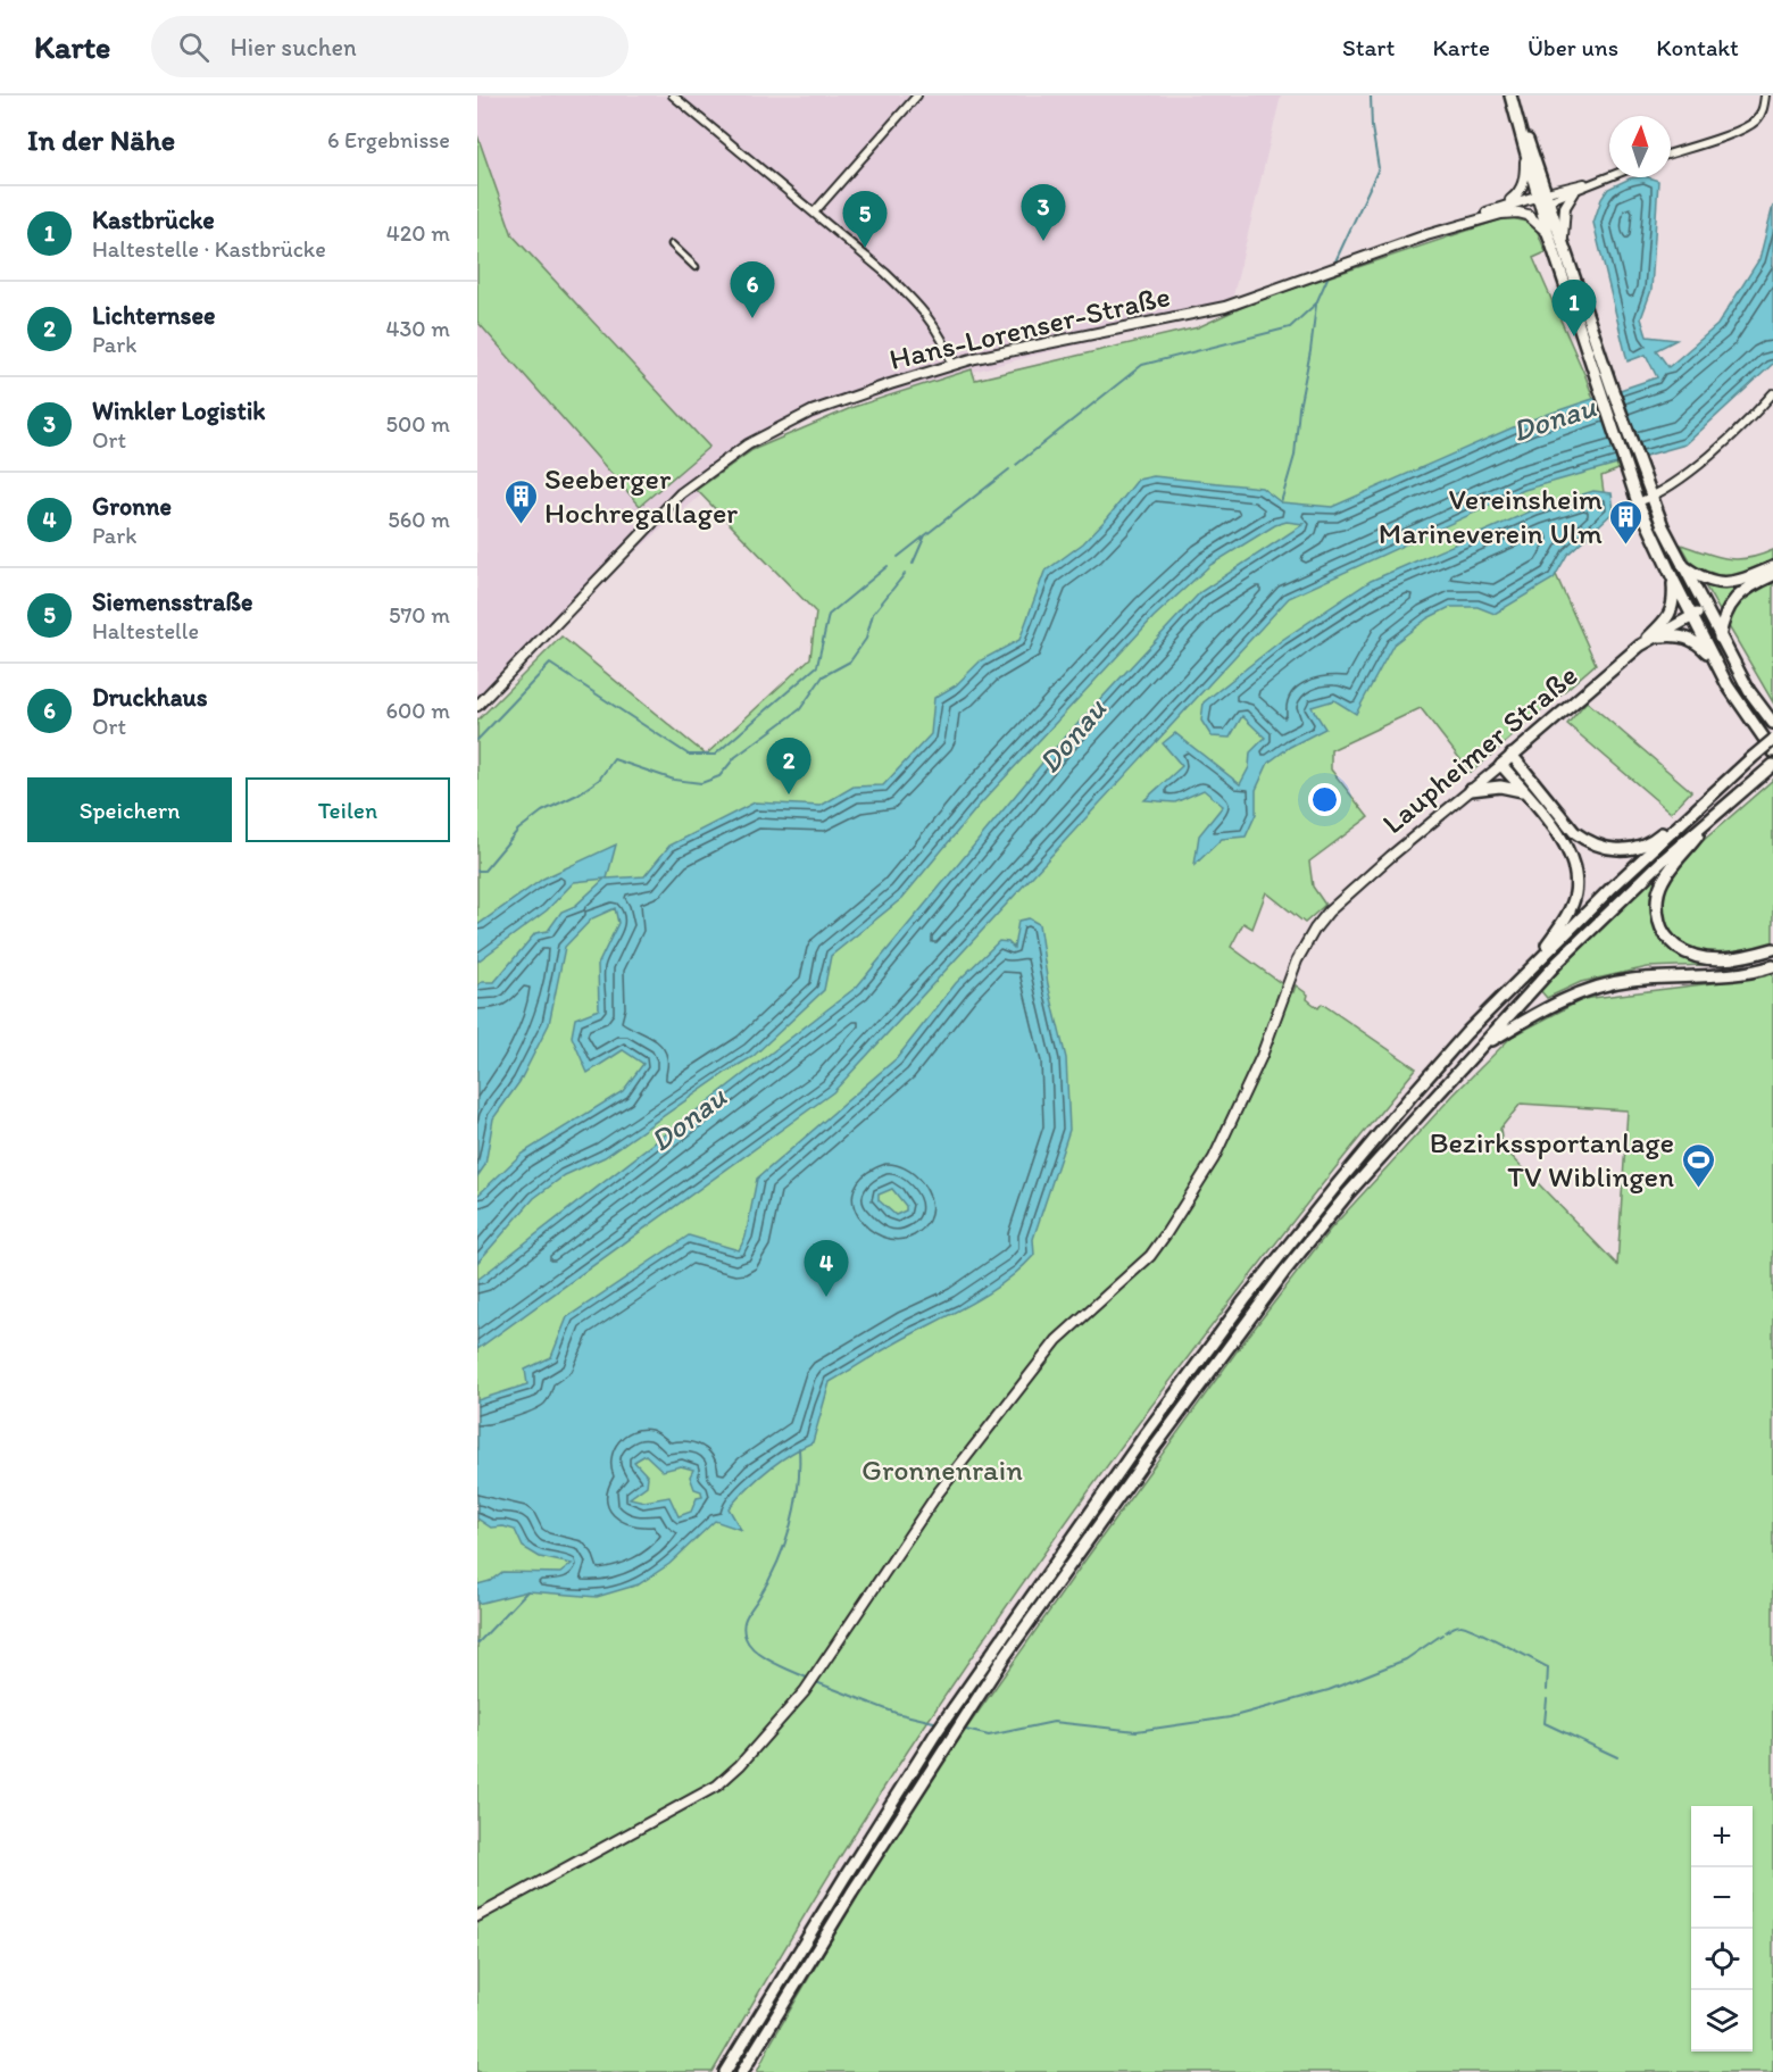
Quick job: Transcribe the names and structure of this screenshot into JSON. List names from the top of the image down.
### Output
{
  "streets": {
    "main road": ["Laupheimer Straße"],
    "street": ["Hans-Lorenser-Straße"]
  },
  "water": ["Donau"],
  "parks": ["Gronnenrain"],
  "places": {
    "building": ["Seeberger Hochregallager", "Vereinsheim Marineverein Ulm"],
    "sports": ["Bezirkssportanlage TV Wiblingen"]
  },
  "north": "top",
  "page": {
    "header": "Karte",
    "search": "Hier suchen",
    "nav": [
      "Start",
      "Karte",
      "Über uns",
      "Kontakt"
    ],
    "heading": ["In der Nähe", "6 Ergebnisse"],
    "list": [
      {
        "mark": "1",
        "name": "Kastbrücke",
        "note": "Haltestelle · Kastbrücke",
        "value": "420 m"
      },
      {
        "mark": "2",
        "name": "Lichternsee",
        "note": "Park",
        "value": "430 m"
      },
      {
        "mark": "3",
        "name": "Winkler Logistik",
        "note": "Ort",
        "value": "500 m"
      },
      {
        "mark": "4",
        "name": "Gronne",
        "note": "Park",
        "value": "560 m"
      },
      {
        "mark": "5",
        "name": "Siemensstraße",
        "note": "Haltestelle",
        "value": "570 m"
      },
      {
        "mark": "6",
        "name": "Druckhaus",
        "note": "Ort",
        "value": "600 m"
      }
    ],
    "pins": [
      "3",
      "5",
      "6",
      "1",
      "2",
      "4"
    ],
    "buttons": ["Speichern", "Teilen"],
    "map_buttons": ["+", "−"]
  }
}
